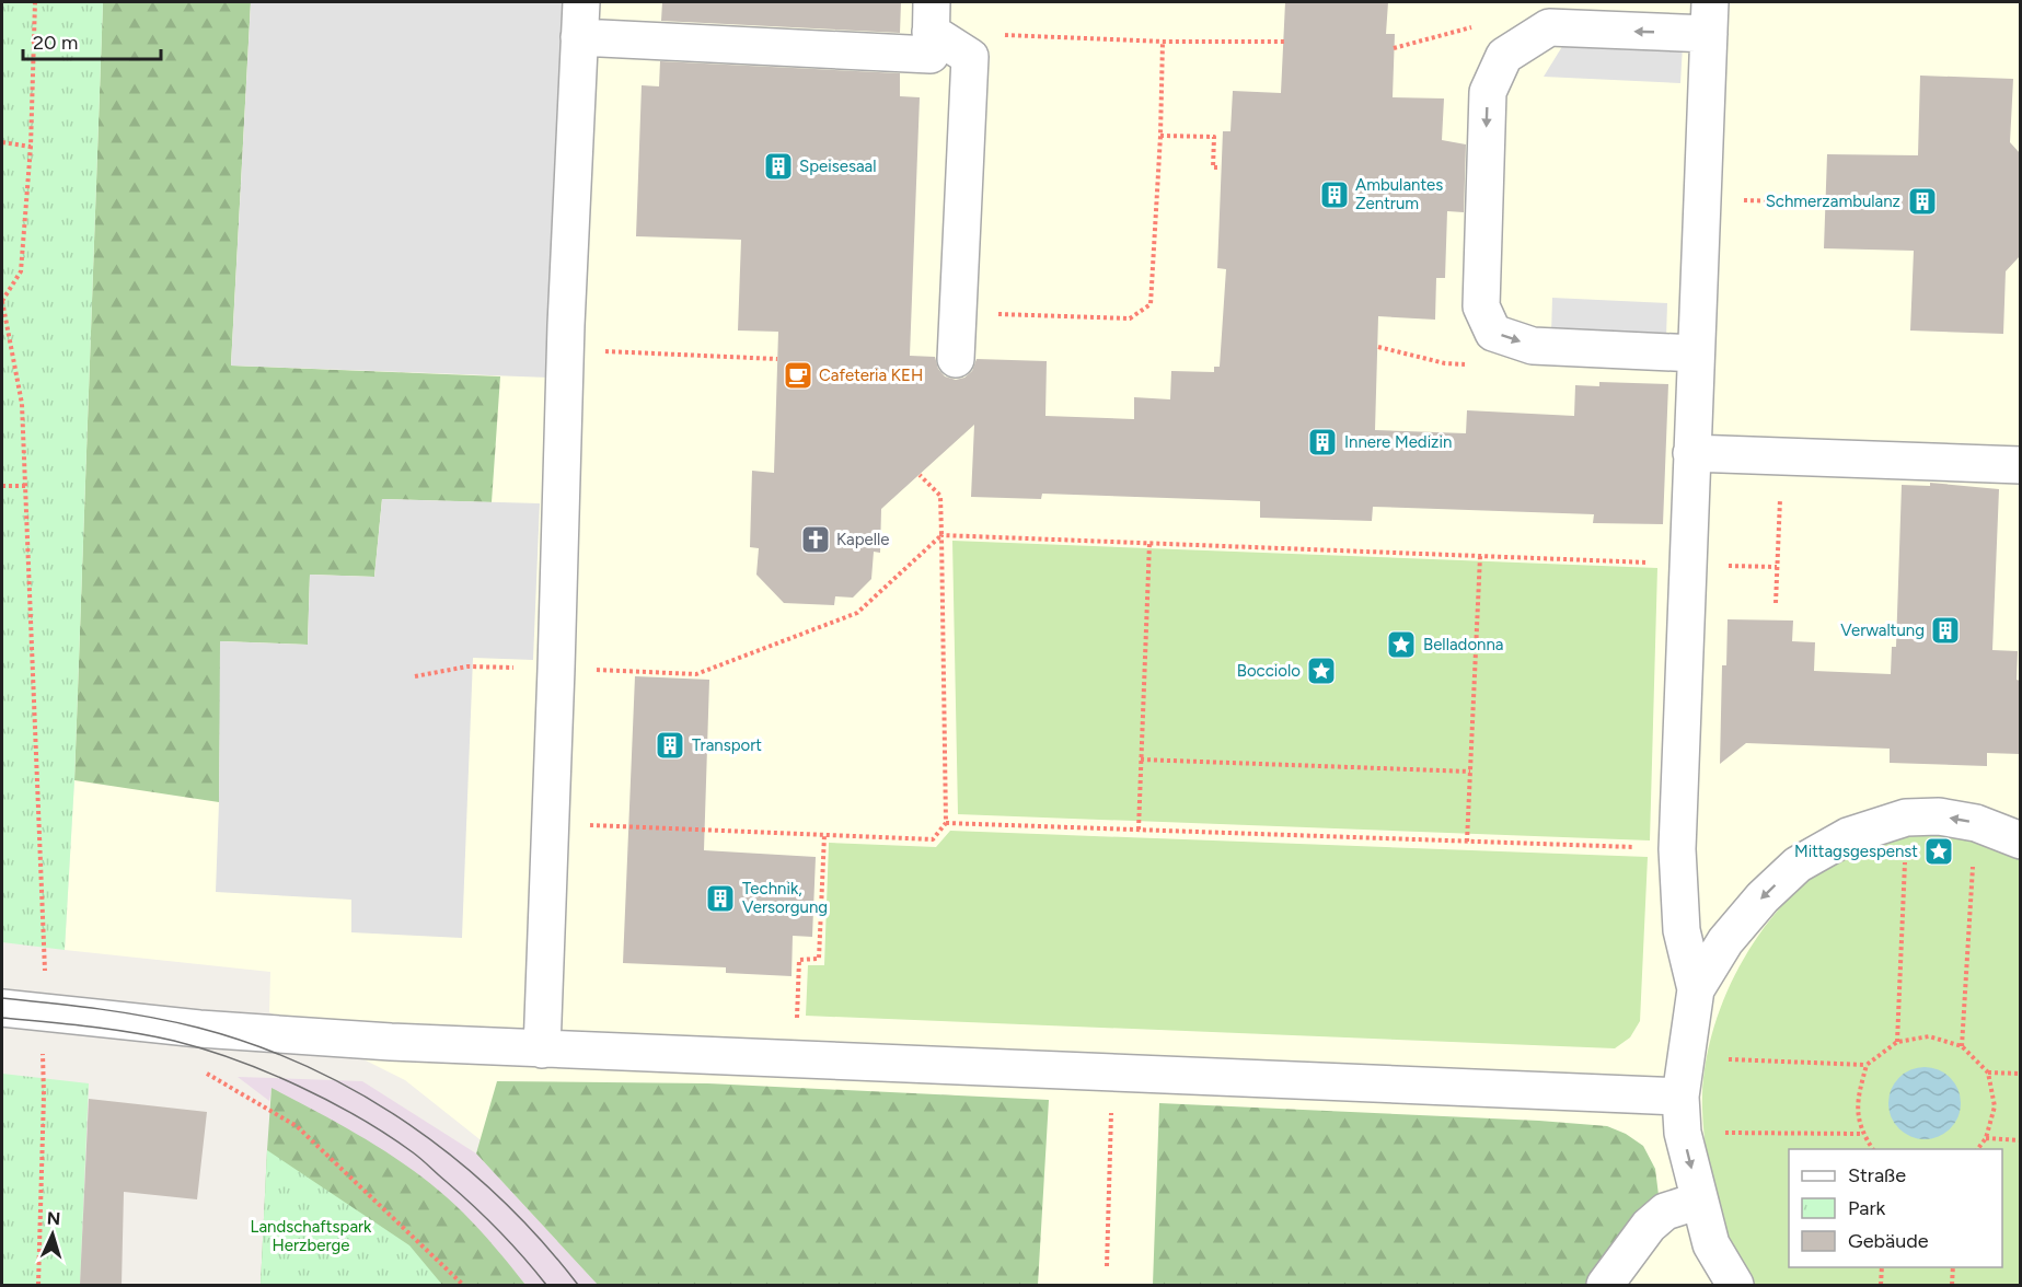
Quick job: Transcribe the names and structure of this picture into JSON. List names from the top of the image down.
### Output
{
  "parks": ["Landschaftspark Herzberge"],
  "places": {
    "building": [
      "Speisesaal",
      "Ambulantes Zentrum",
      "Schmerzambulanz",
      "Innere Medizin",
      "Verwaltung",
      "Transport",
      "Technik, Versorgung"
    ],
    "cafe": ["Cafeteria KEH"],
    "church": ["Kapelle"],
    "place": ["Belladonna", "Bocciolo", "Mittagsgespenst"]
  },
  "legend": ["Straße", "Park", "Gebäude"],
  "scale_bar": "20 m",
  "north": "top"
}
